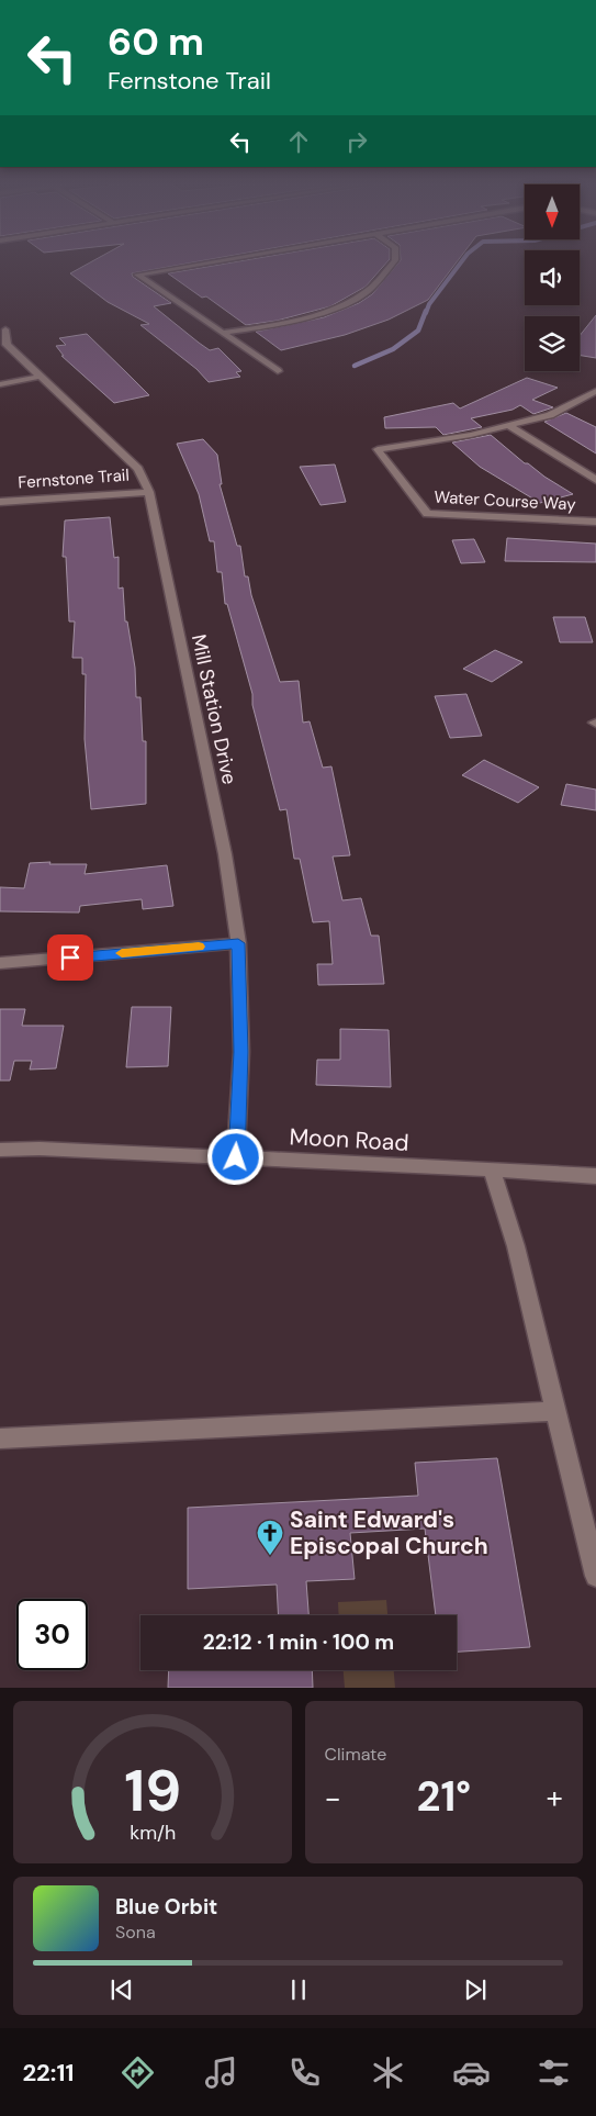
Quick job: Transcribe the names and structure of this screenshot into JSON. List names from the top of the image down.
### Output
{
  "streets": {
    "street": [
      "Fernstone Trail",
      "Water Course Way",
      "Mill Station Drive",
      "Moon Road"
    ]
  },
  "crossings": [
    ["Fernstone Trail", "Mill Station Drive"],
    ["Mill Station Drive", "Moon Road"]
  ],
  "places": {
    "church": ["Saint Edward's Episcopal Church"]
  },
  "north": "bottom",
  "page": {
    "turn": ["60 m", "Fernstone Trail"],
    "limit": "30",
    "trip": "22:12 · 1 min · 100 m",
    "tile": "Climate",
    "heat": ["−", "21°", "+"],
    "song": ["Blue Orbit", "Sona"],
    "tabs": "22:11",
    "gauge": ["19", "km/h"]
  }
}
